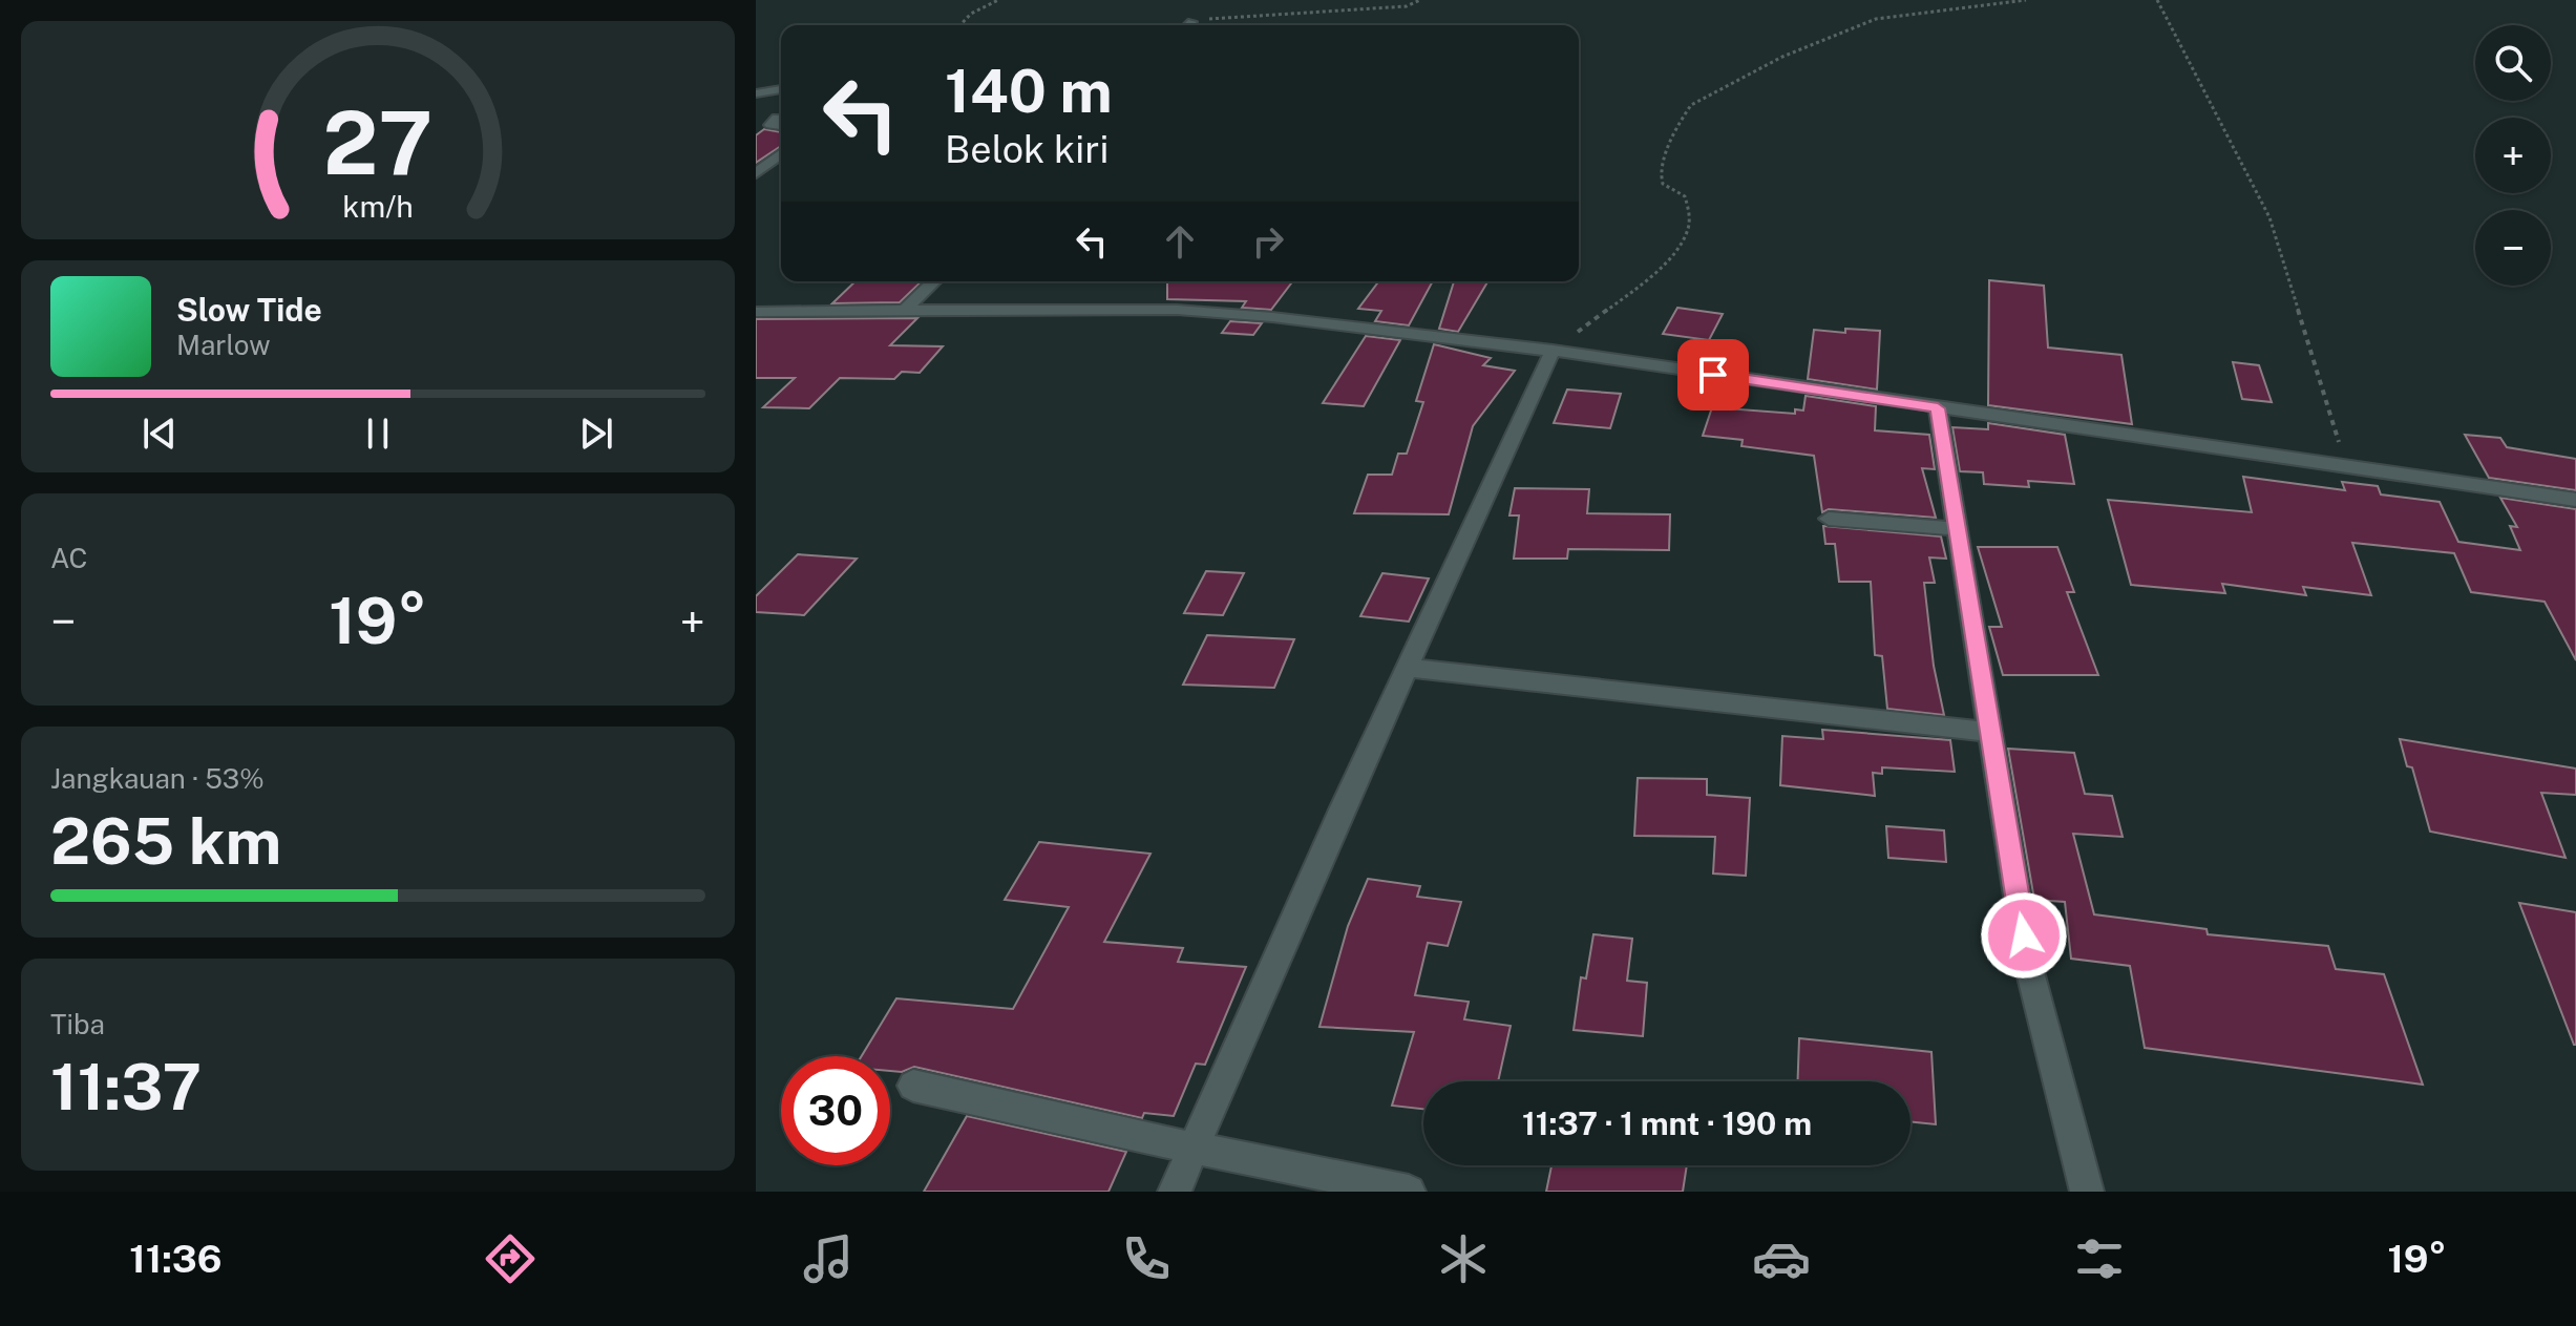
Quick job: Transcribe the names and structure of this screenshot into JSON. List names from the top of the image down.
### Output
{
  "page": {
    "map_buttons": ["+", "−"],
    "turn": ["140 m", "Belok kiri"],
    "song": ["Slow Tide", "Marlow"],
    "tile": [
      "AC",
      ["Jangkauan · 53%", "265 km"],
      ["Tiba", "11:37"]
    ],
    "heat": ["−", "19°", "+"],
    "limit": "30",
    "trip": "11:37 · 1 mnt · 190 m",
    "tabs": ["11:36", "19°"],
    "gauge": ["27", "km/h"]
  }
}
